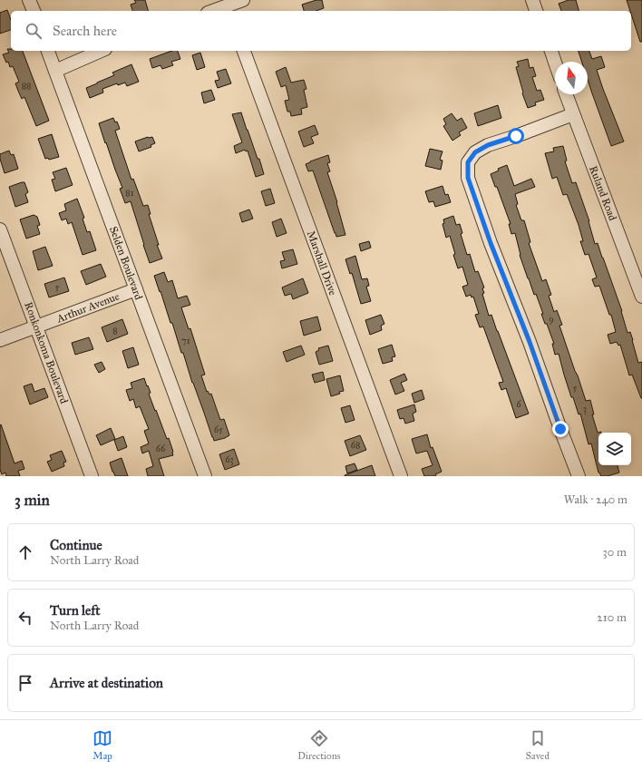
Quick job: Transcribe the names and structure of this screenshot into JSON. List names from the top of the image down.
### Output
{
  "streets": {
    "street": [
      "Ruland Road",
      "Selden Boulevard",
      "Marshall Drive",
      "Arthur Avenue",
      "Ronkonkoma Boulevard"
    ]
  },
  "crossings": [
    ["Selden Boulevard", "Arthur Avenue"],
    ["Arthur Avenue", "Ronkonkoma Boulevard"]
  ],
  "house_numbers": [
    "88",
    "81",
    "5",
    "9",
    "8",
    "71",
    "5",
    "6",
    "3",
    "65",
    "68",
    "66",
    "63"
  ],
  "north": "top",
  "page": {
    "search": "Search here",
    "heading": ["3 min", "Walk · 240 m"],
    "list": [
      ["Continue", "North Larry Road", "30 m"],
      ["Turn left", "North Larry Road", "210 m"],
      "Arrive at destination"
    ],
    "nav": ["Map", "Directions", "Saved"]
  }
}
